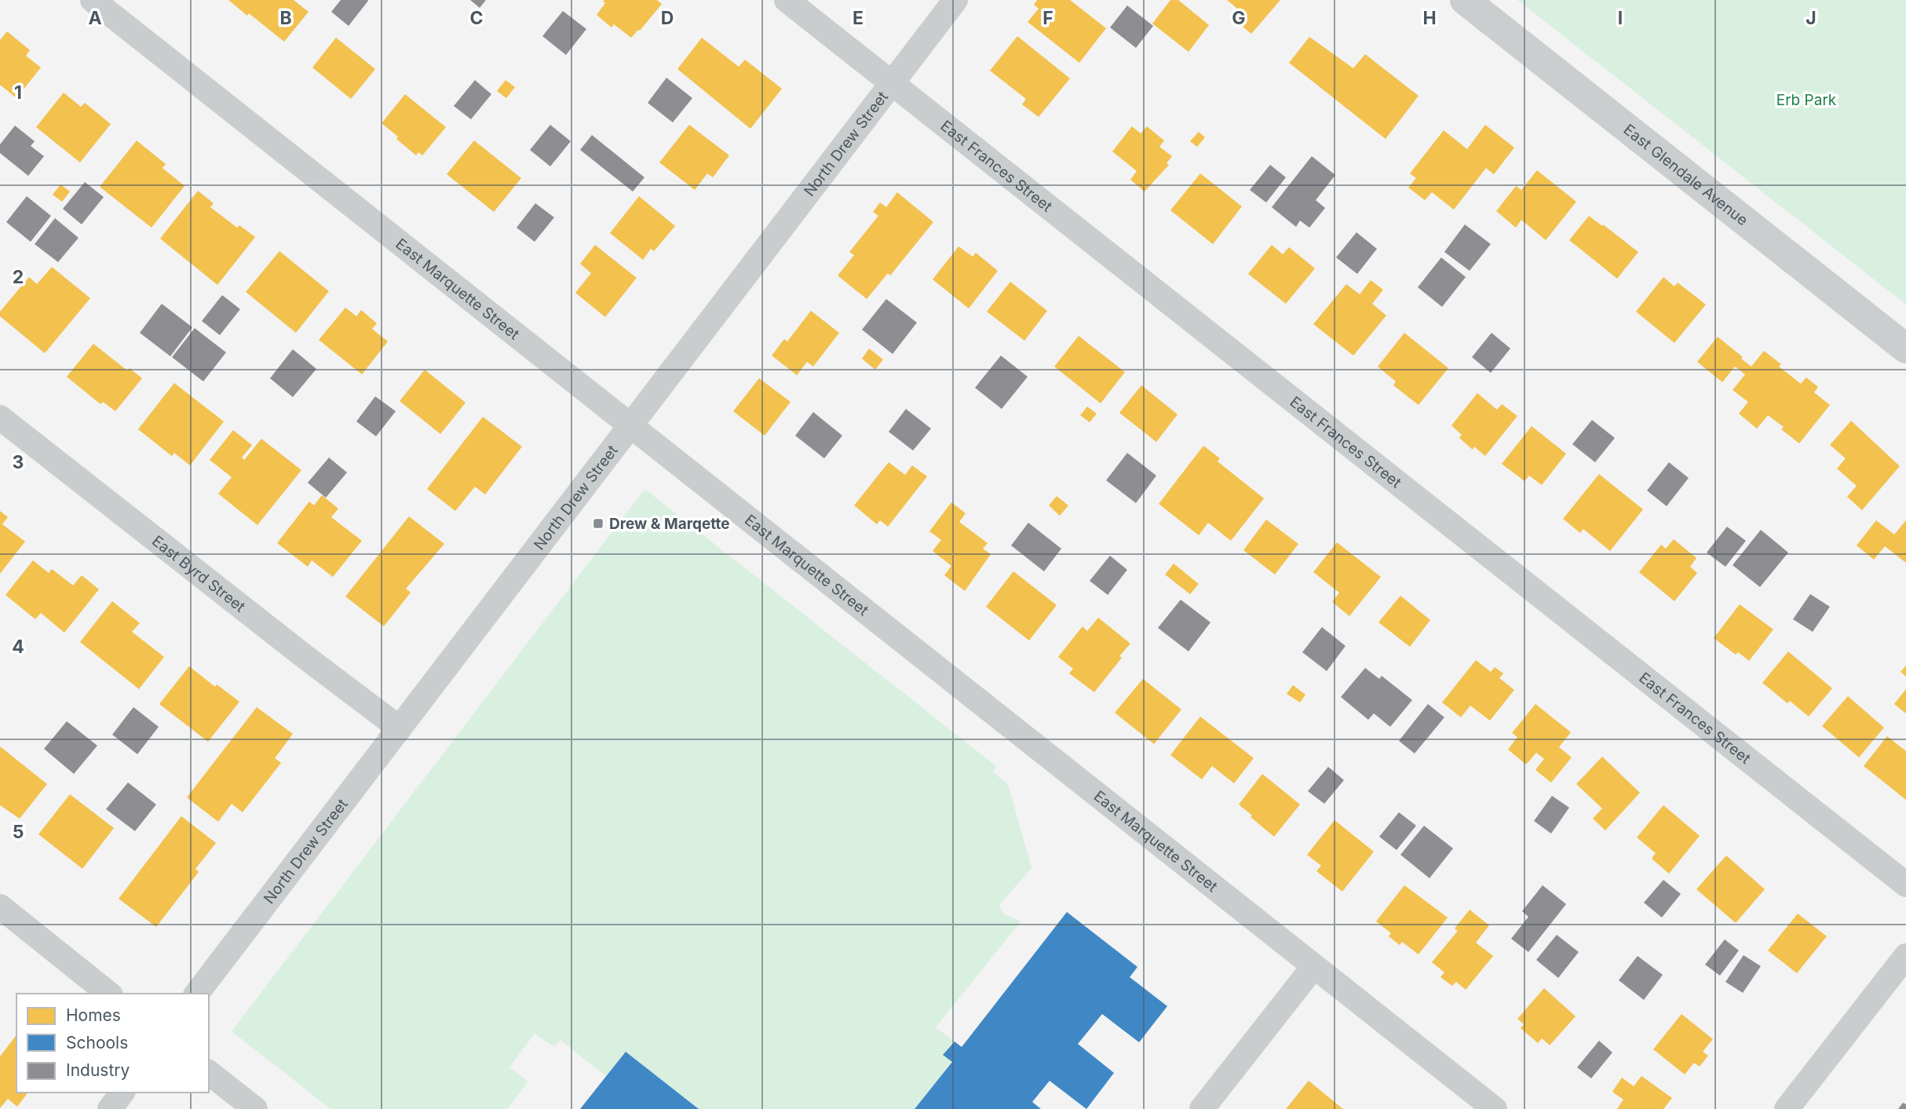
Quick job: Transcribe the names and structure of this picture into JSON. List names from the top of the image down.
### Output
{
  "streets": {
    "street": [
      "North Drew Street",
      "East Frances Street",
      "East Glendale Avenue",
      "East Marquette Street",
      "East Byrd Street"
    ]
  },
  "crossings": [
    ["North Drew Street", "East Frances Street"],
    ["North Drew Street", "East Marquette Street"],
    ["North Drew Street", "East Byrd Street"]
  ],
  "parks": ["Erb Park"],
  "places": {
    "transit": ["Drew & Marqette"]
  },
  "legend": ["Homes", "Schools", "Industry"],
  "grid": {
    "columns": [
      "A",
      "B",
      "C",
      "D",
      "E",
      "F",
      "G",
      "H",
      "I",
      "J"
    ],
    "rows": [
      "1",
      "2",
      "3",
      "4",
      "5"
    ]
  }
}
